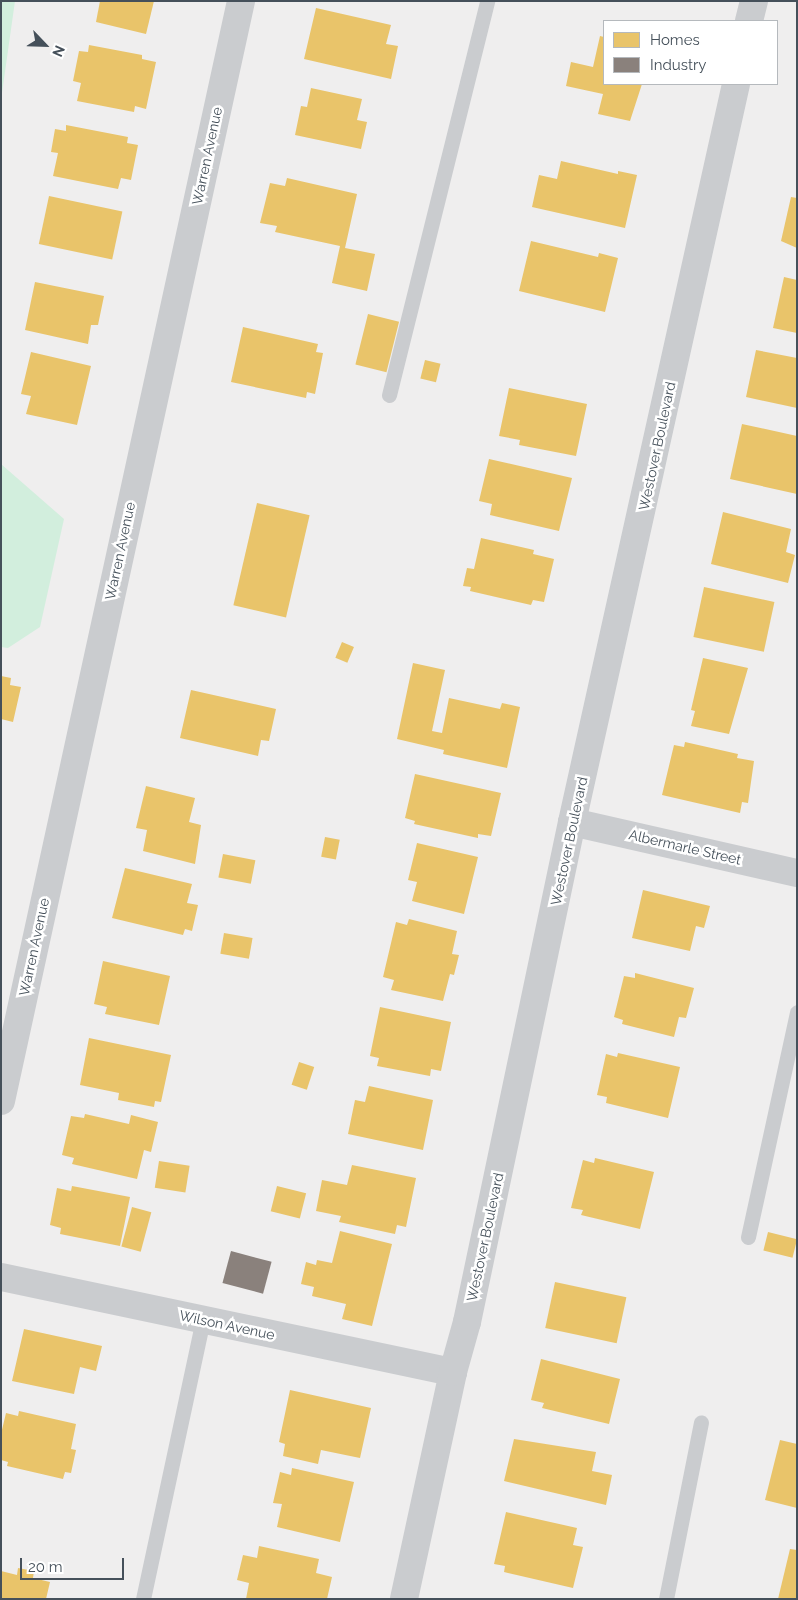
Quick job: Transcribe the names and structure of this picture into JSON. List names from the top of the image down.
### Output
{
  "streets": {
    "street": [
      "Warren Avenue",
      "Westover Boulevard",
      "Albermarle Street",
      "Wilson Avenue"
    ]
  },
  "crossings": [
    ["Westover Boulevard", "Albermarle Street"],
    ["Westover Boulevard", "Wilson Avenue"]
  ],
  "legend": ["Homes", "Industry"],
  "scale_bar": "20 m",
  "north": "bottom right"
}
